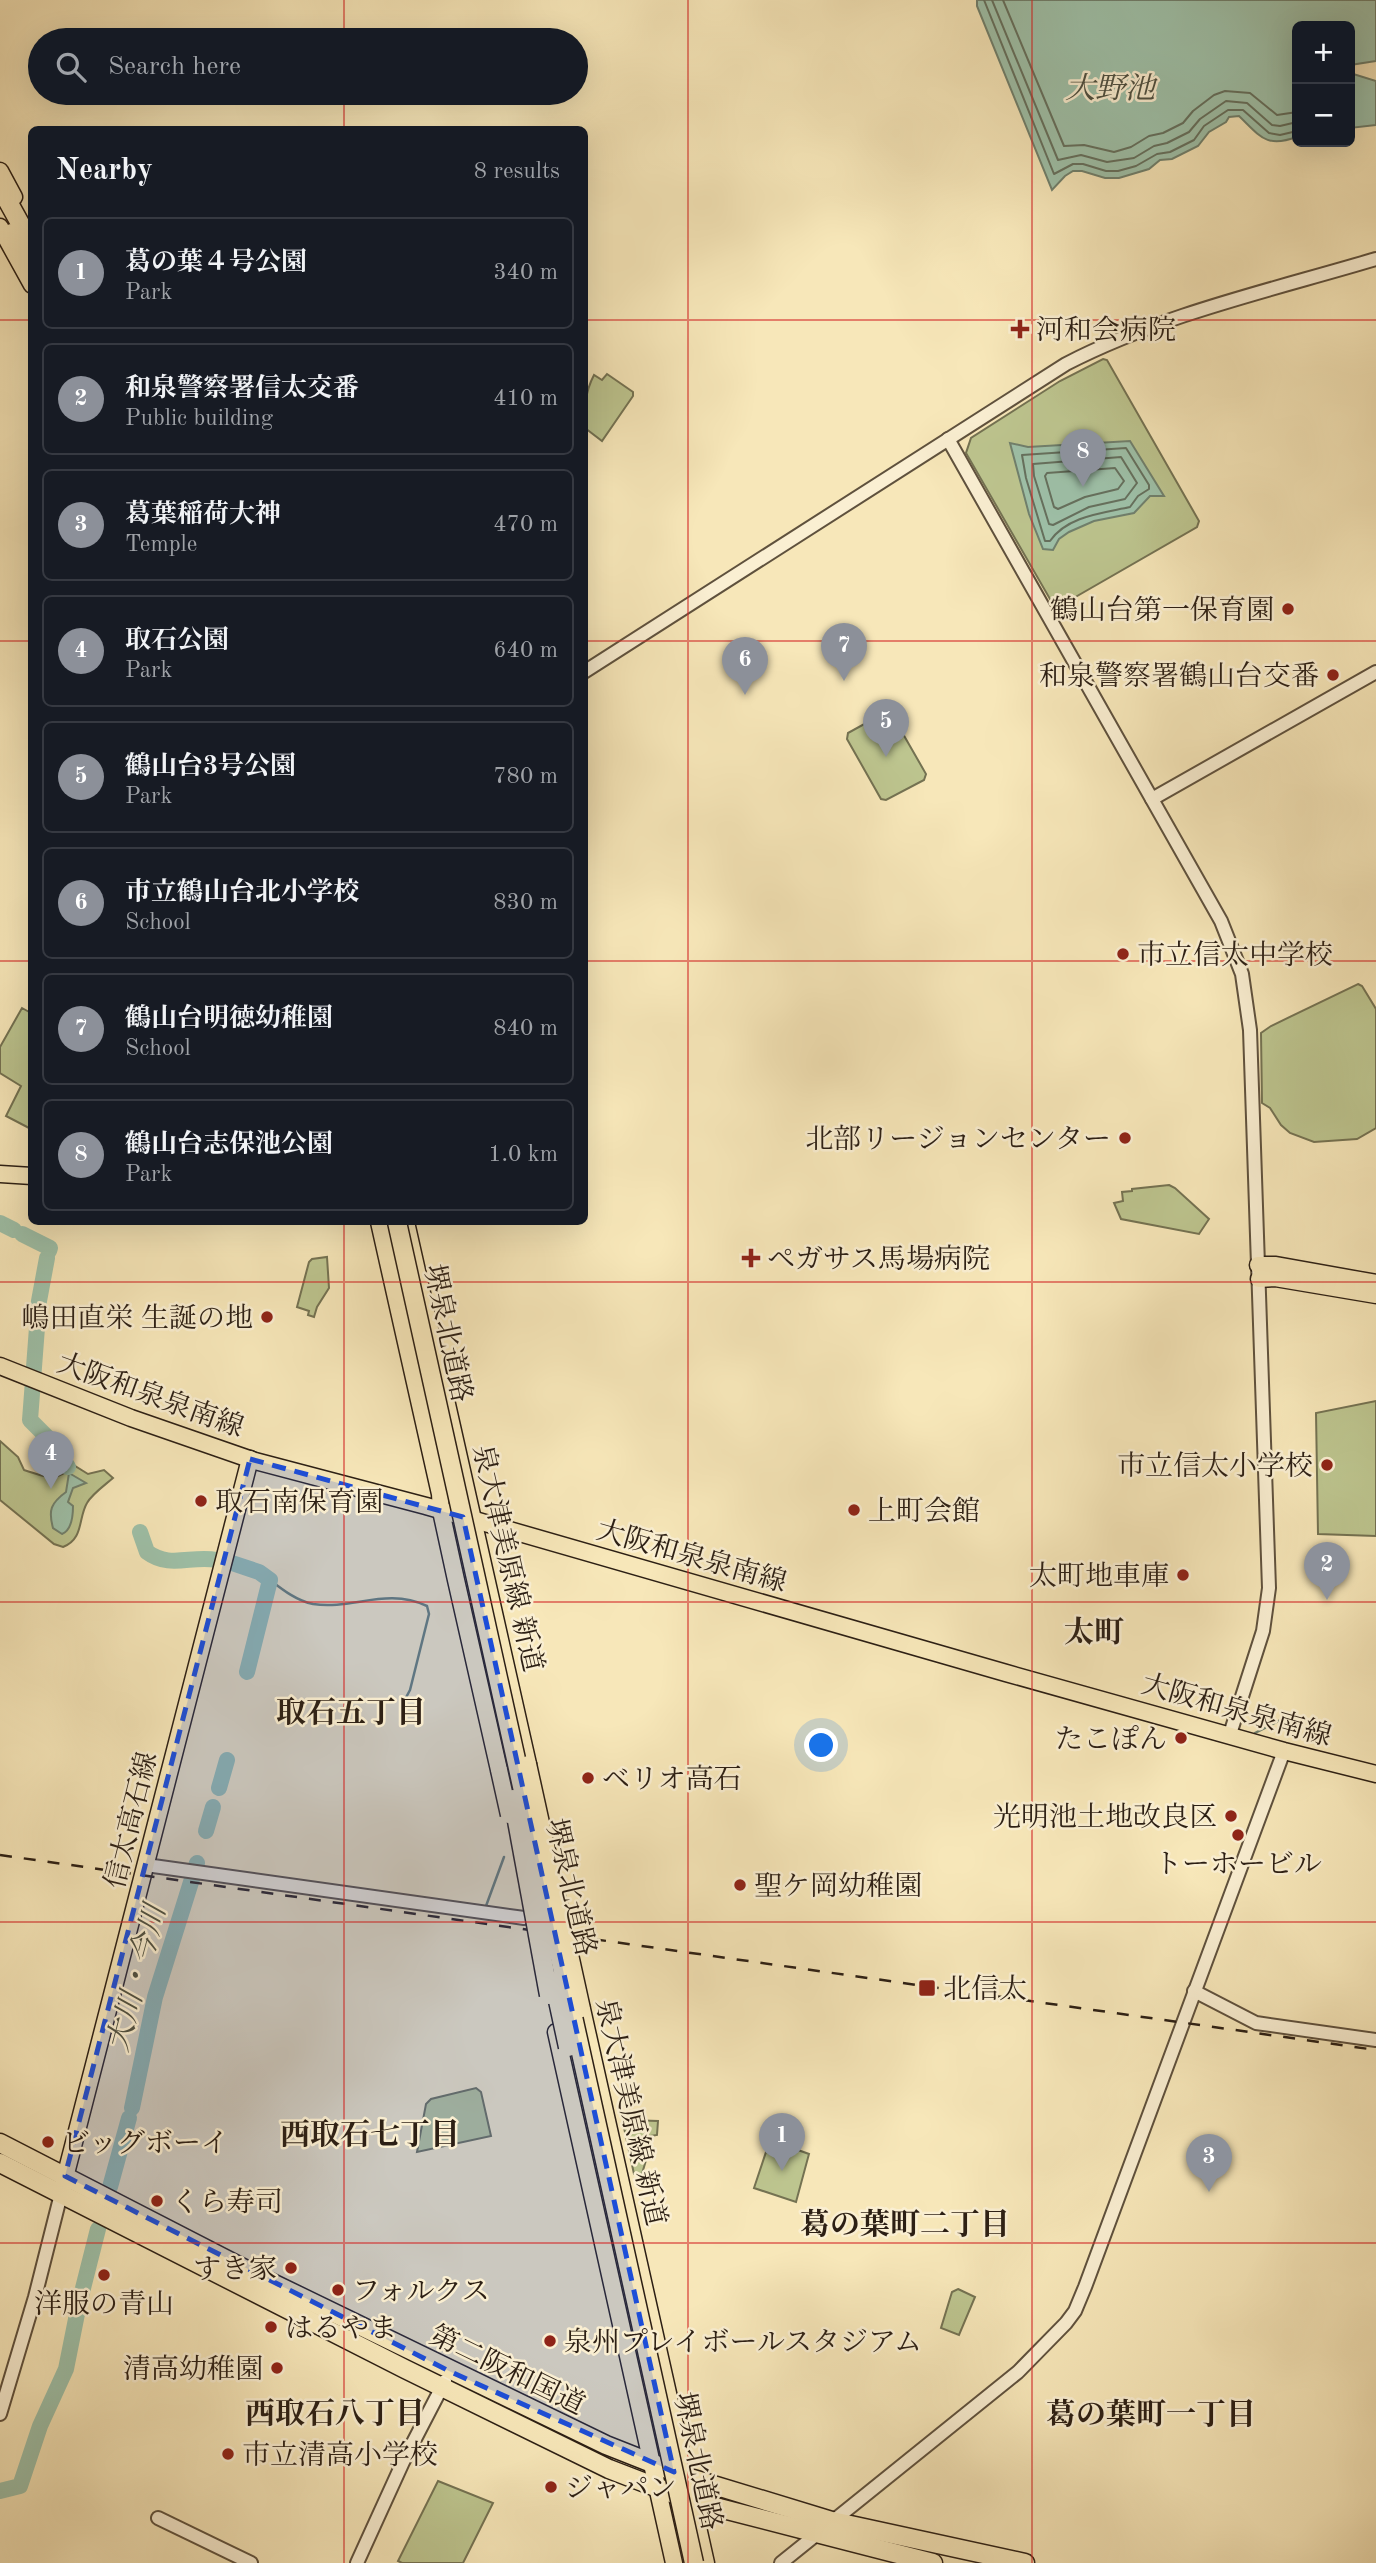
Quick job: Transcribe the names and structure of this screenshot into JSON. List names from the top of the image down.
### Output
{
  "streets": {
    "highway": ["堺泉北道路", "第二阪和国道"],
    "main road": ["大阪和泉泉南線", "泉大津美原線 新道", "信太高石線"]
  },
  "crossings": [
    ["大阪和泉泉南線", "泉大津美原線 新道"],
    ["大阪和泉泉南線", "信太高石線"],
    ["泉大津美原線 新道", "第二阪和国道"],
    ["信太高石線", "第二阪和国道"]
  ],
  "districts": [
    "太町",
    "取石五丁目",
    "西取石七丁目",
    "葛の葉町二丁目",
    "西取石八丁目",
    "葛の葉町一丁目"
  ],
  "water": ["大野池", "大川・今川"],
  "places": {
    "health": ["河和会病院", "ペガサス馬場病院"],
    "other": [
      "鶴山台第一保育園",
      "和泉警察署鶴山台交番",
      "市立信太中学校",
      "北部リージョンセンター",
      "嶋田直栄 生誕の地",
      "市立信太小学校",
      "取石南保育園",
      "上町会館",
      "太町地車庫",
      "たこぽん",
      "ベリオ高石",
      "光明池土地改良区",
      "トーホービル",
      "聖ケ岡幼稚園",
      "ビッグボーイ",
      "くら寿司",
      "すき家",
      "洋服の青山",
      "フォルクス",
      "はるやま",
      "泉州プレイボールスタジアム",
      "清高幼稚園",
      "市立清高小学校",
      "ジャパン"
    ],
    "transit": ["北信太"]
  },
  "page": {
    "map_buttons": ["+", "−"],
    "search": "Search here",
    "heading": ["Nearby", "8 results"],
    "list": [
      {
        "mark": "1",
        "name": "葛の葉４号公園",
        "note": "Park",
        "value": "340 m"
      },
      {
        "mark": "2",
        "name": "和泉警察署信太交番",
        "note": "Public building",
        "value": "410 m"
      },
      {
        "mark": "3",
        "name": "葛葉稲荷大神",
        "note": "Temple",
        "value": "470 m"
      },
      {
        "mark": "4",
        "name": "取石公園",
        "note": "Park",
        "value": "640 m"
      },
      {
        "mark": "5",
        "name": "鶴山台3号公園",
        "note": "Park",
        "value": "780 m"
      },
      {
        "mark": "6",
        "name": "市立鶴山台北小学校",
        "note": "School",
        "value": "830 m"
      },
      {
        "mark": "7",
        "name": "鶴山台明徳幼稚園",
        "note": "School",
        "value": "840 m"
      },
      {
        "mark": "8",
        "name": "鶴山台志保池公園",
        "note": "Park",
        "value": "1.0 km"
      }
    ],
    "pins": [
      "8",
      "7",
      "6",
      "5",
      "4",
      "2",
      "1",
      "3"
    ]
  }
}
